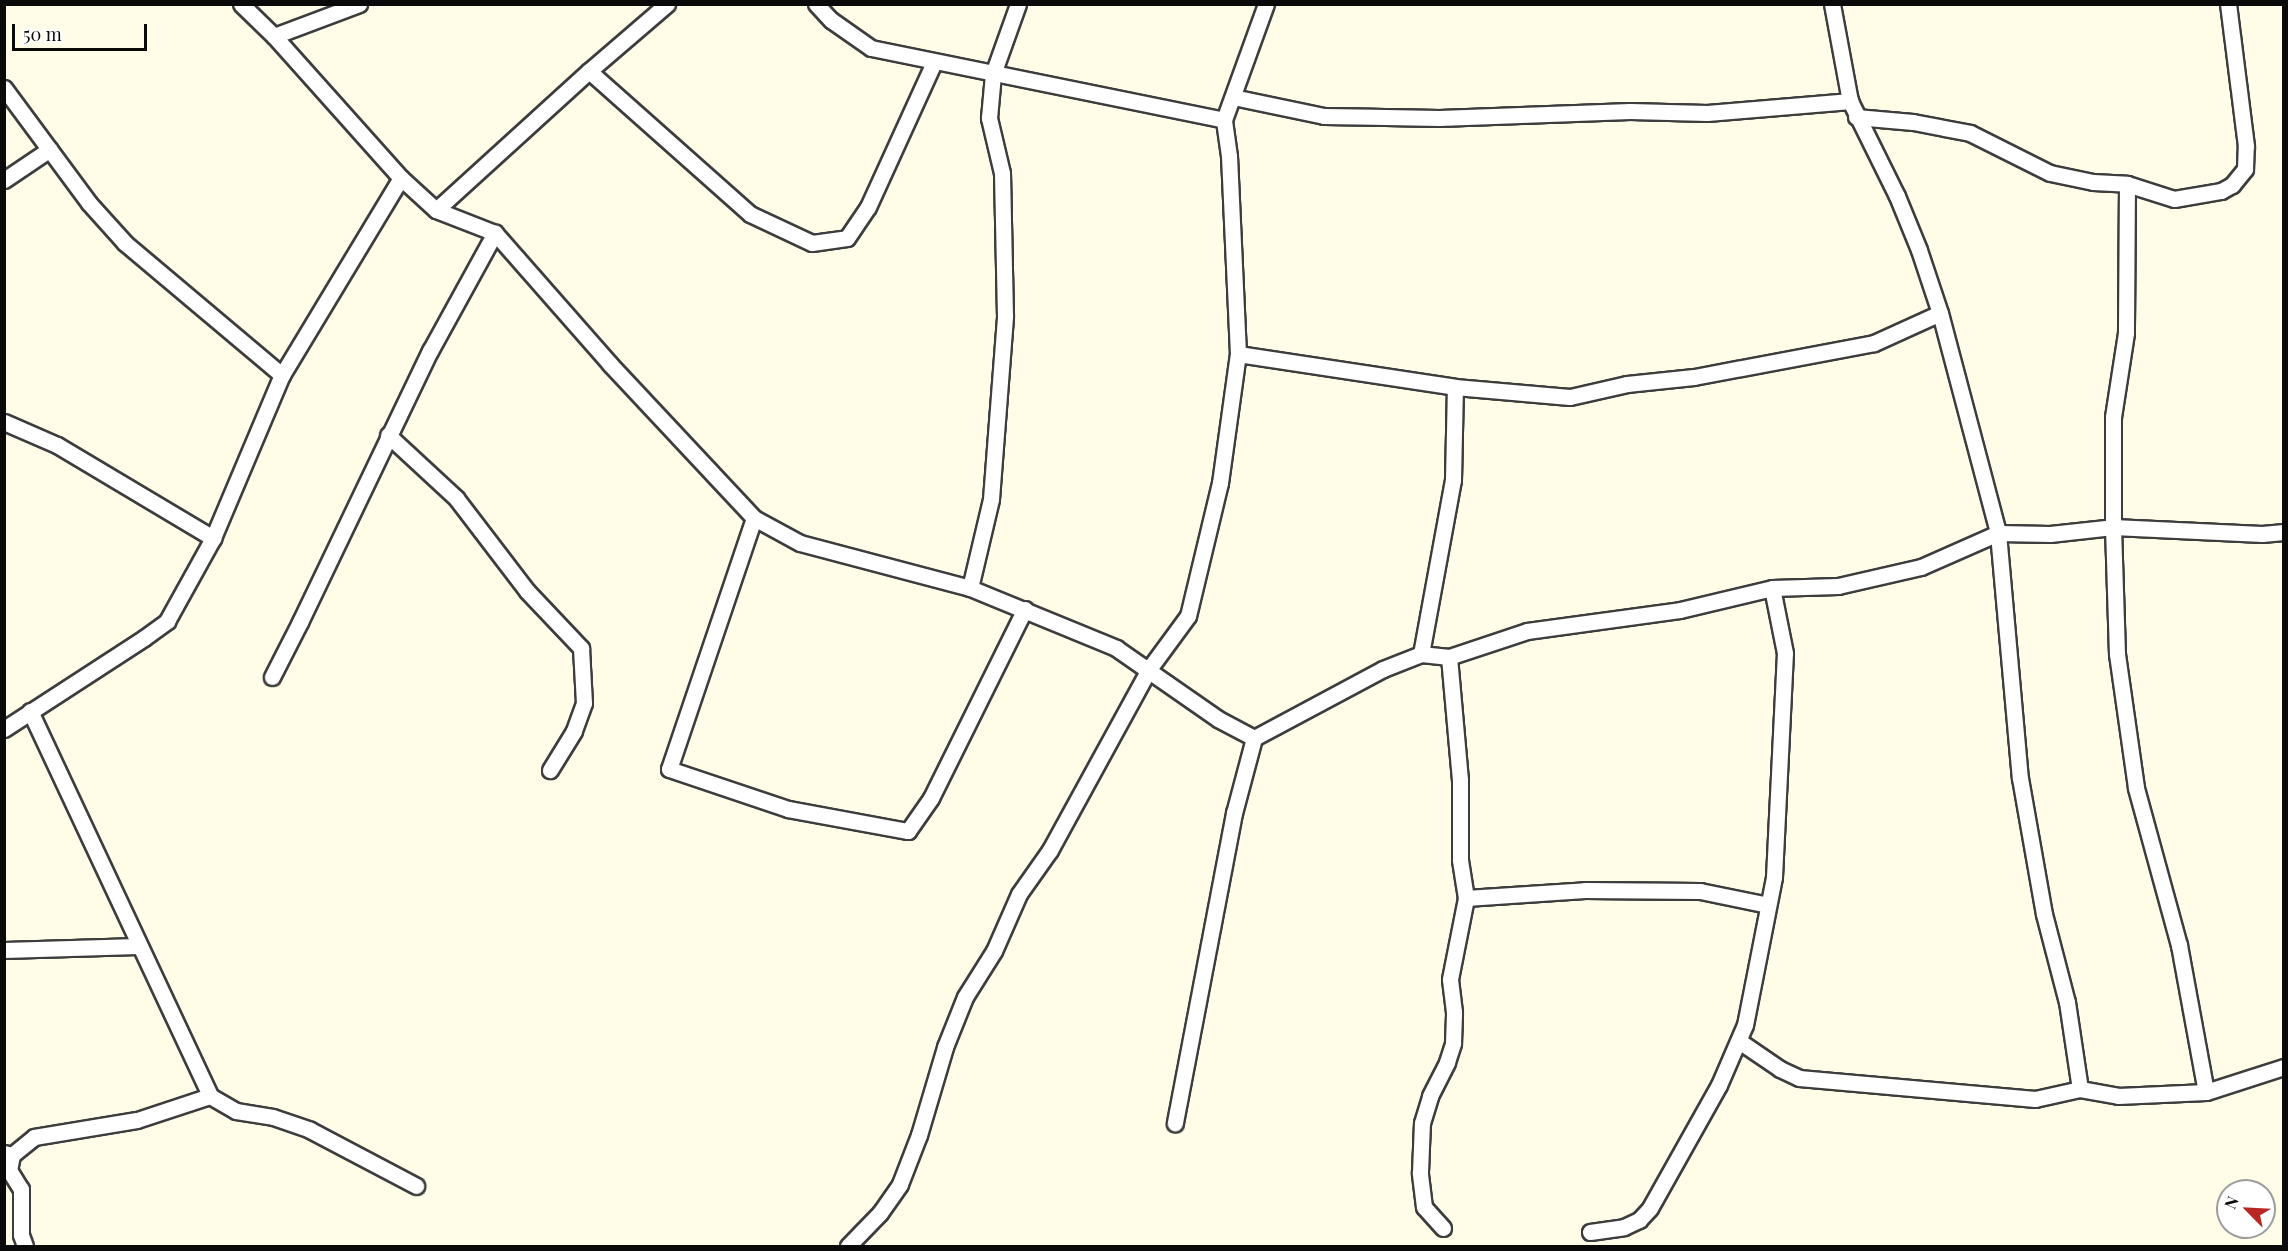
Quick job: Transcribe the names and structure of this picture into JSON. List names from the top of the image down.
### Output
{
  "scale_bar": "50 m",
  "north": "top left"
}
